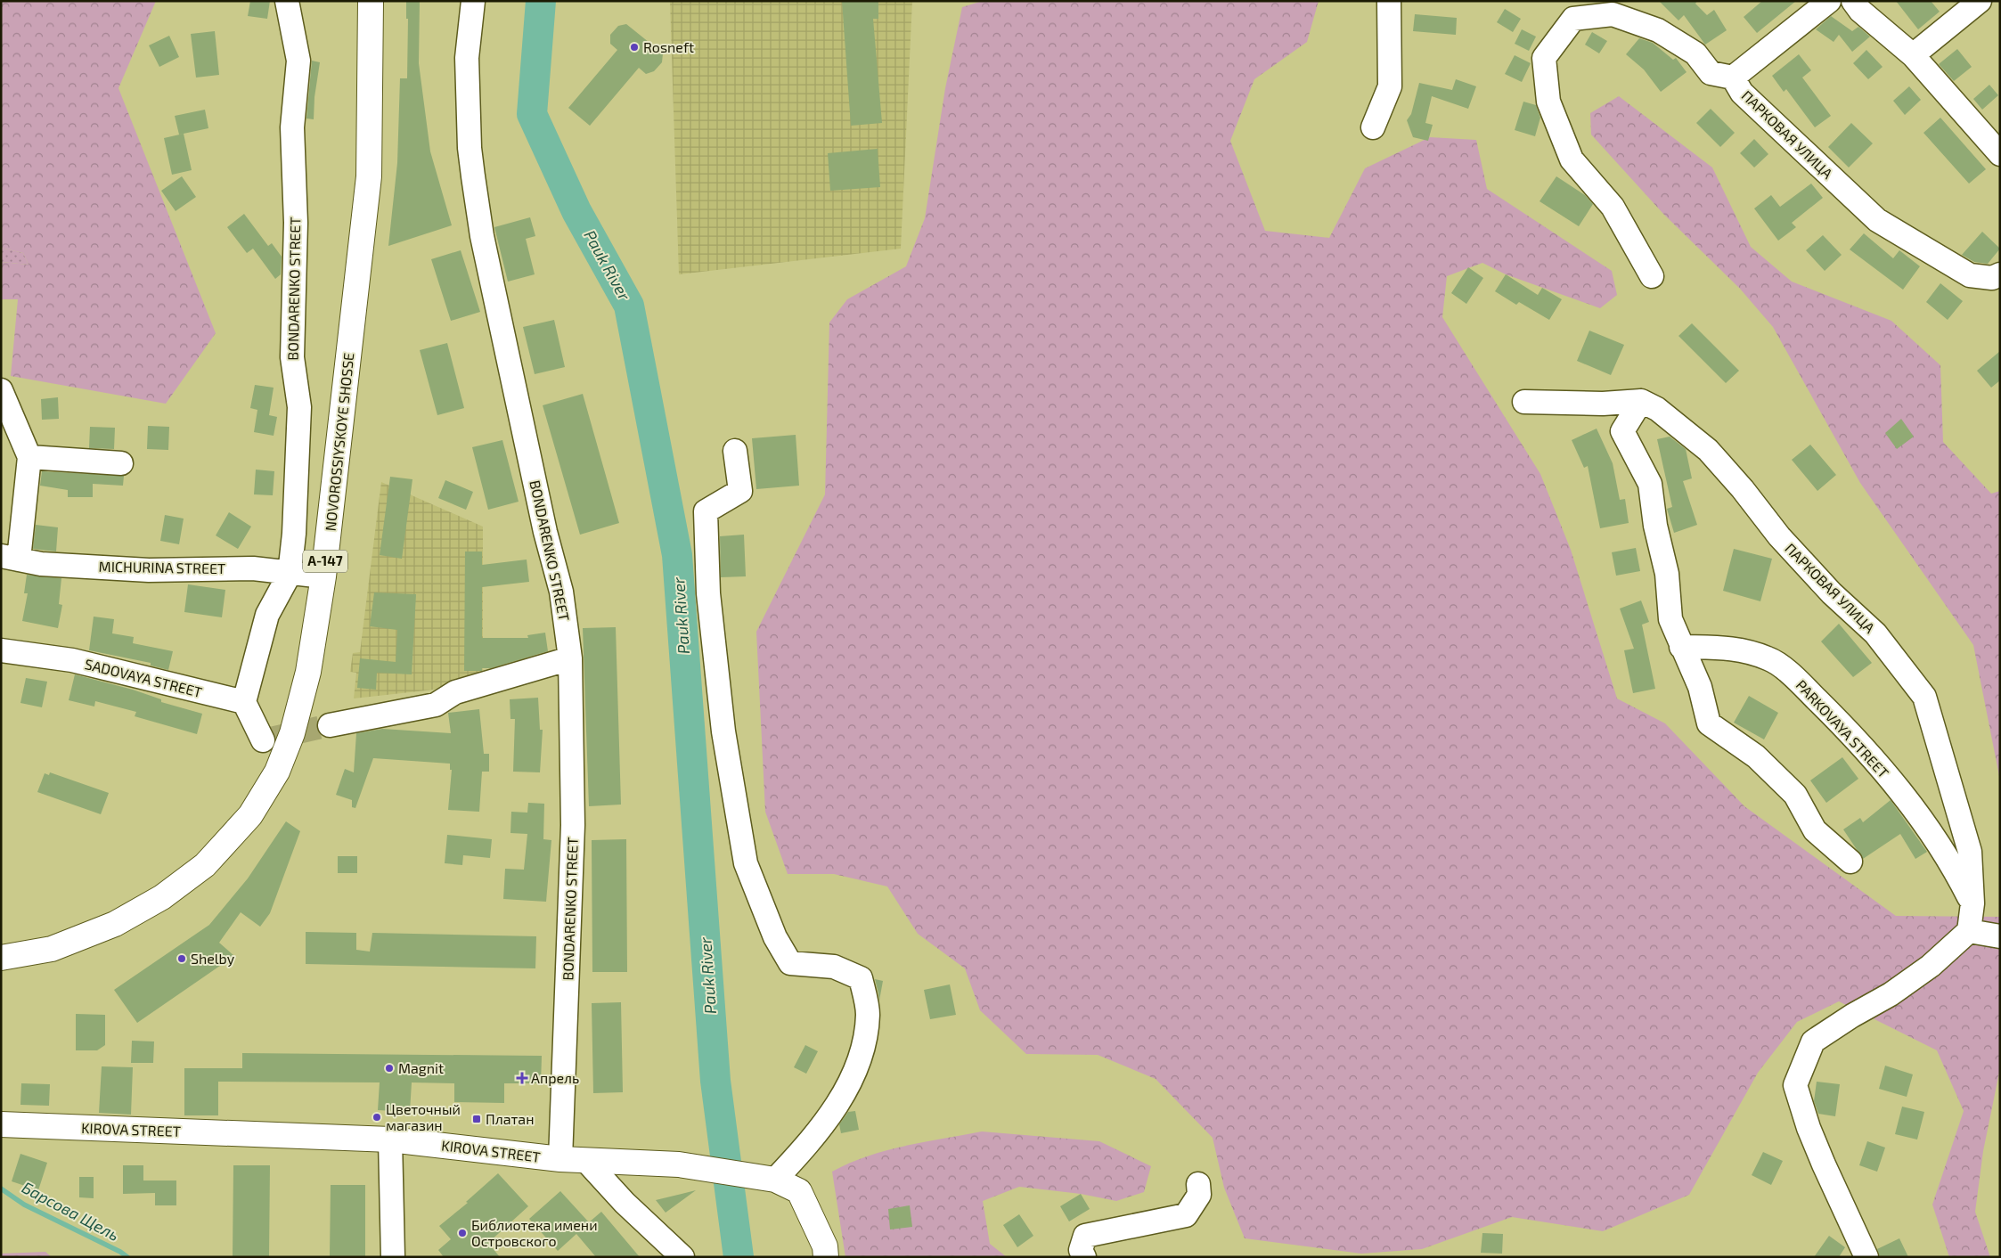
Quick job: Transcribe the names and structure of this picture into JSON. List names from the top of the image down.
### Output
{
  "streets": {
    "main road": ["NOVOROSSIYSKOYE SHOSSE", "А-147", "KIROVA STREET"],
    "street": [
      "ПАРКОВАЯ УЛИЦА",
      "BONDARENKO STREET",
      "MICHURINA STREET",
      "SADOVAYA STREET",
      "PARKOVAYA STREET"
    ]
  },
  "crossings": [
    ["ПАРКОВАЯ УЛИЦА", "PARKOVAYA STREET"],
    ["BONDARENKO STREET", "MICHURINA STREET"],
    ["BONDARENKO STREET", "SADOVAYA STREET"],
    ["BONDARENKO STREET", "KIROVA STREET"],
    ["NOVOROSSIYSKOYE SHOSSE", "MICHURINA STREET"]
  ],
  "water": ["Pauk River", "Барсова Щель"],
  "places": {
    "other": [
      "Rosneft",
      "Shelby",
      "Magnit",
      "Цветочный магазин",
      "Библиотека имени Островского"
    ],
    "health": ["Апрель"],
    "transit": ["Платан"]
  }
}
